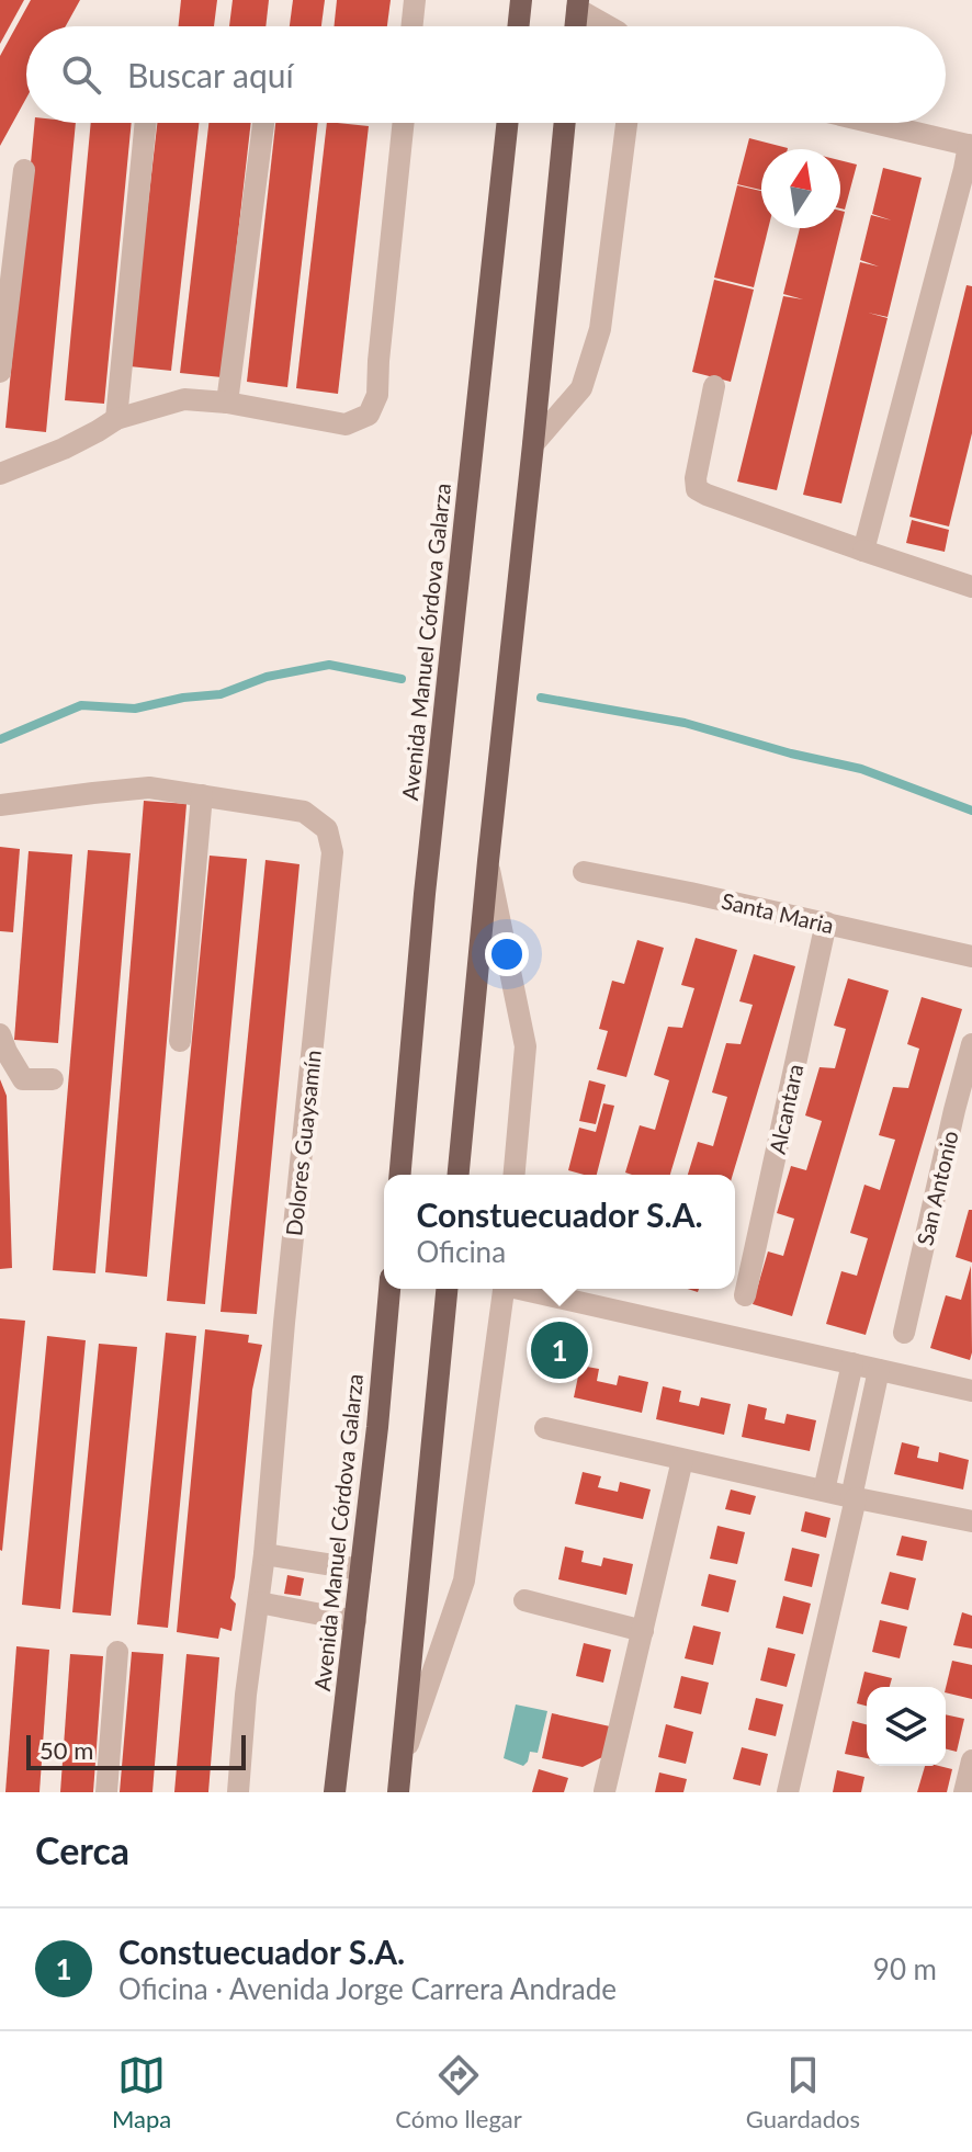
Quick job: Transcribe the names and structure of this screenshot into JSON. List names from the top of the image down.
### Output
{
  "streets": {
    "main road": ["Avenida Manuel Córdova Galarza"],
    "street": [
      "Santa Maria",
      "Alcantara",
      "Dolores Guaysamín",
      "San Antonio"
    ]
  },
  "crossings": [
    ["Santa Maria", "Alcantara"]
  ],
  "scale_bar": "50 m",
  "north": "top",
  "page": {
    "search": "Buscar aquí",
    "popup": ["Constuecuador S.A.", "Oficina"],
    "pins": "1",
    "scale": "50 m",
    "heading": "Cerca",
    "list": [
      {
        "mark": "1",
        "name": "Constuecuador S.A.",
        "note": "Oficina · Avenida Jorge Carrera Andrade",
        "value": "90 m"
      }
    ],
    "nav": ["Mapa", "Cómo llegar", "Guardados"]
  }
}
